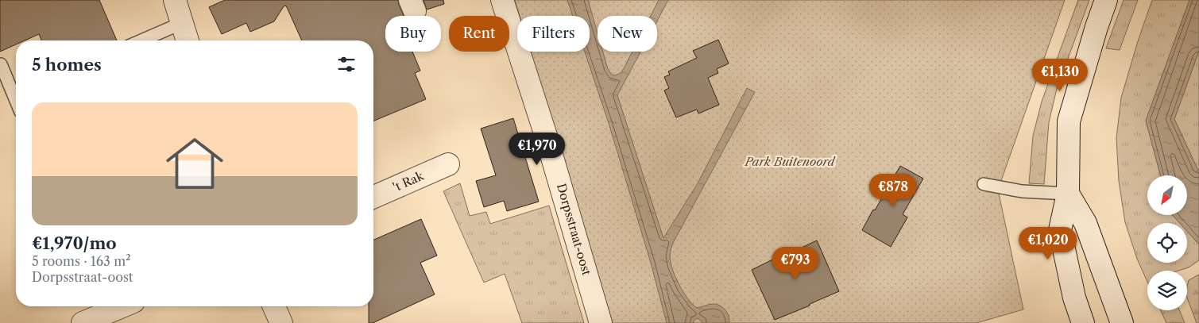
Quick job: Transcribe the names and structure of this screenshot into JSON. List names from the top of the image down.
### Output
{
  "streets": {
    "street": ["'t Rak", "Dorpsstraat-oost"]
  },
  "parks": ["Park Buitenoord"],
  "north": "bottom left",
  "page": {
    "chip": [
      "Buy",
      "Rent",
      "Filters",
      "New"
    ],
    "heading": "5 homes",
    "price": [
      "€1,130",
      "€1,970",
      "€878",
      "€1,020",
      "€793"
    ],
    "list": [
      {
        "name": "€1,970/mo",
        "note": "5 rooms · 163 m² · Dorpsstraat-oost"
      }
    ]
  }
}
